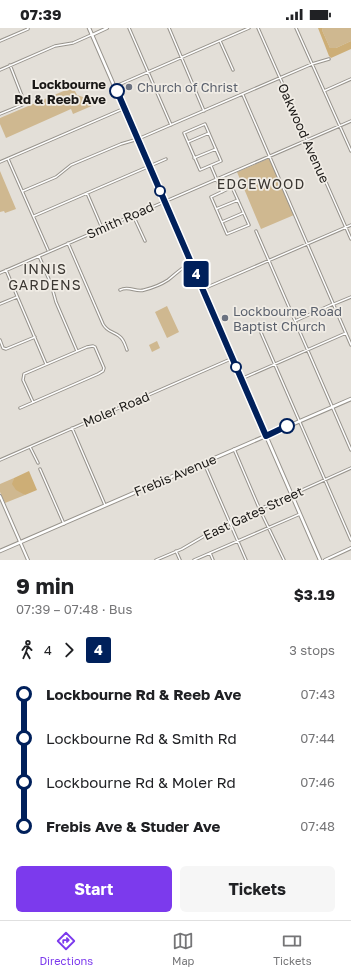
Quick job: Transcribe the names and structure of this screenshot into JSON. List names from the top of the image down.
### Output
{
  "streets": {
    "main road": ["Frebis Avenue"],
    "street": [
      "Oakwood Avenue",
      "Smith Road",
      "Moler Road",
      "East Gates Street"
    ]
  },
  "crossings": [
    ["Oakwood Avenue", "Smith Road"]
  ],
  "districts": ["EDGEWOOD", "INNIS GARDENS"],
  "places": ["Church of Christ", "Lockbourne Rd & Reeb Ave", "Lockbourne Road Baptist Church"],
  "lines": ["bus line 4"],
  "page": {
    "status": "07:39",
    "on_map": "4",
    "heading": ["9 min", "07:39 – 07:48 · Bus", "$3.19"],
    "legs": ["4", "4", "3 stops"],
    "list": [
      {
        "name": "Lockbourne Rd & Reeb Ave",
        "value": "07:43"
      },
      {
        "name": "Lockbourne Rd & Smith Rd",
        "value": "07:44"
      },
      {
        "name": "Lockbourne Rd & Moler Rd",
        "value": "07:46"
      },
      {
        "name": "Frebis Ave & Studer Ave",
        "value": "07:48"
      }
    ],
    "buttons": ["Start", "Tickets"],
    "tabs": ["Directions", "Map", "Tickets"]
  }
}
